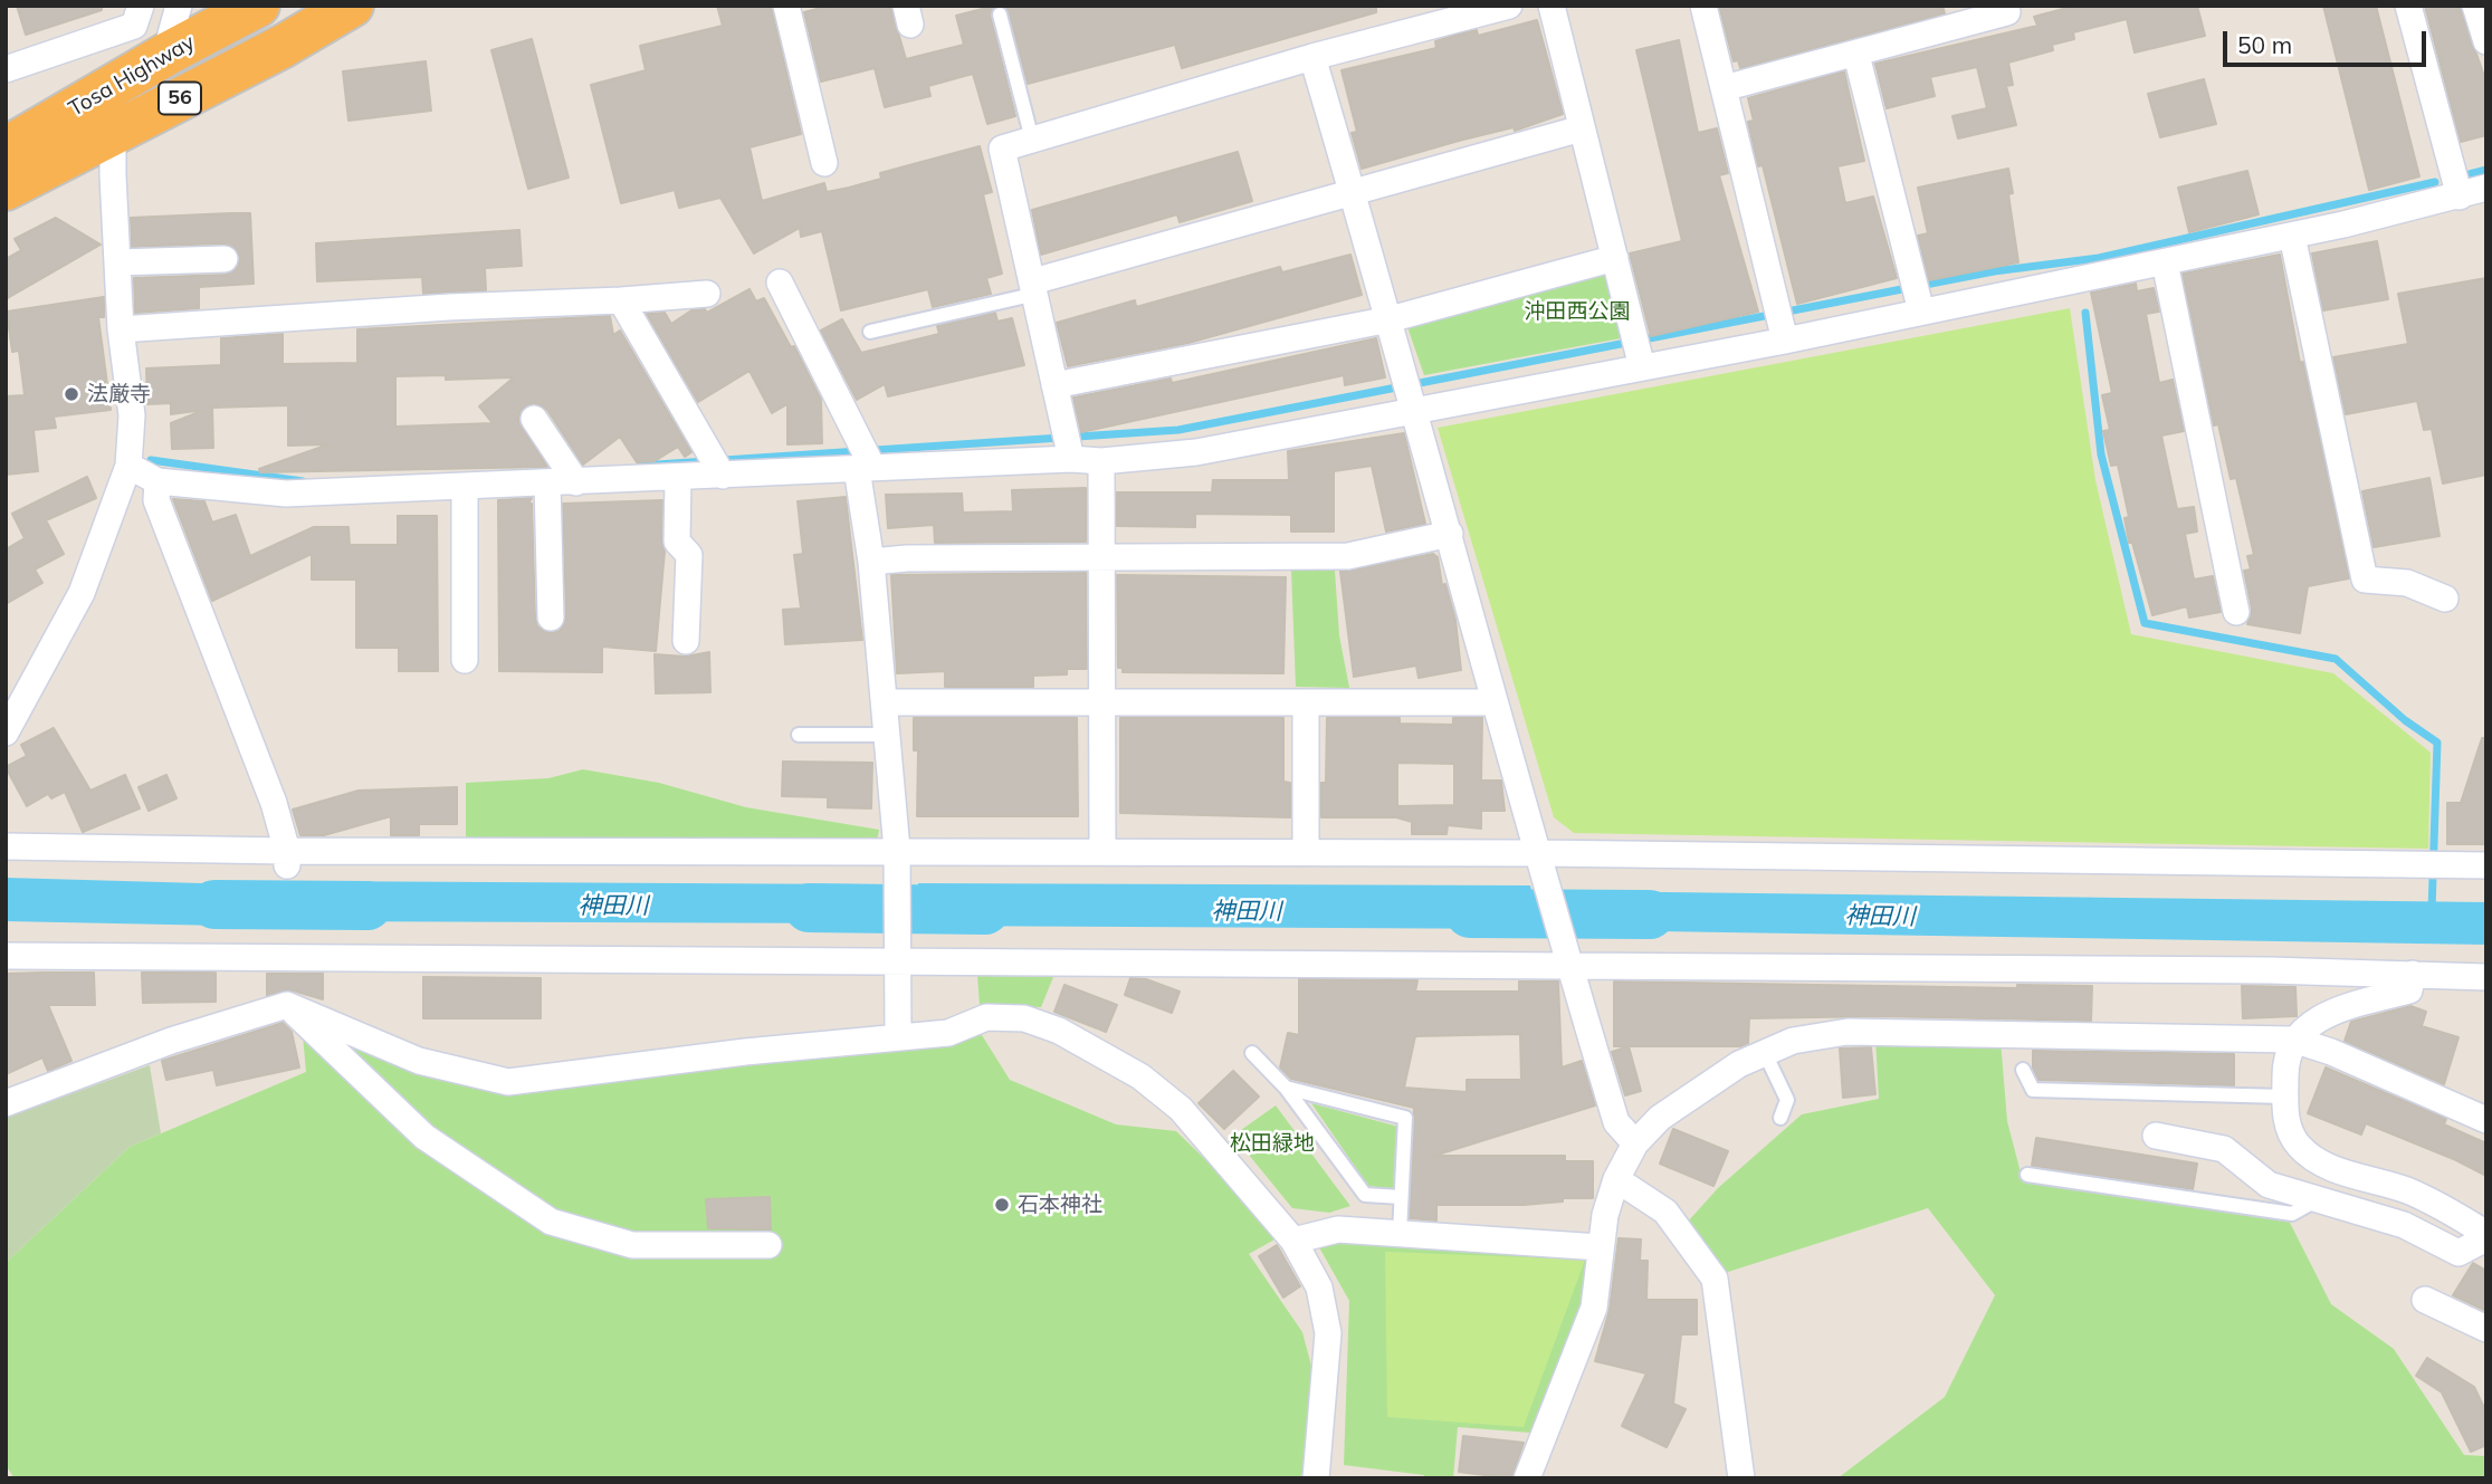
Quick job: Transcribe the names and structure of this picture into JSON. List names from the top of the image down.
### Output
{
  "streets": {
    "highway": ["Tosa Highway", "56"]
  },
  "water": ["神田川"],
  "parks": ["沖田西公園", "松田緑地"],
  "places": ["法厳寺", "石本神社"],
  "scale_bar": "50 m"
}
